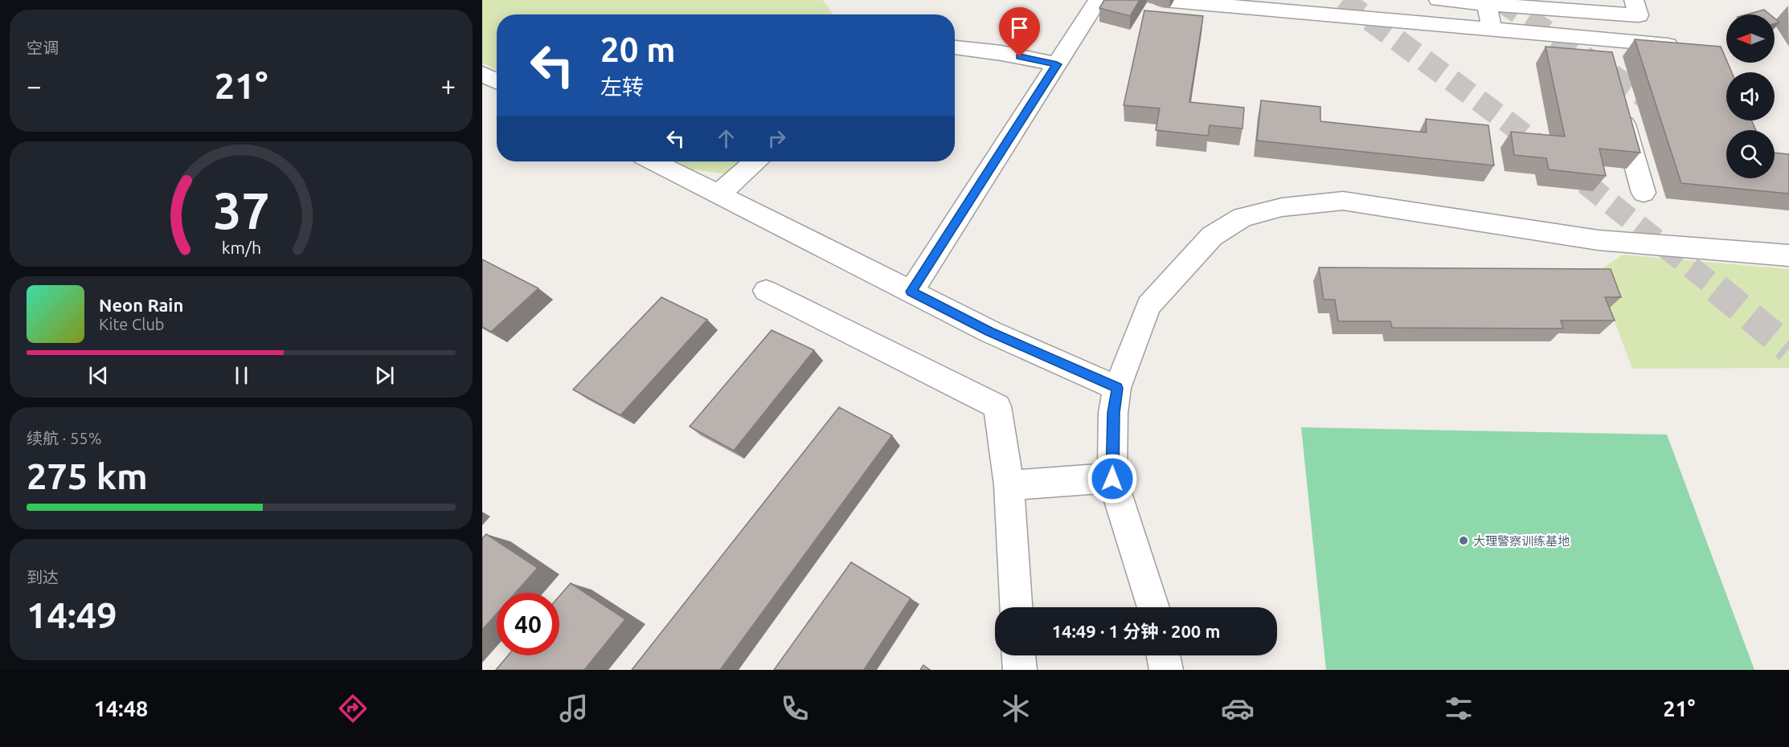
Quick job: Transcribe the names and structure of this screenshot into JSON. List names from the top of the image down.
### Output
{
  "places": ["大理警察训练基地"],
  "north": "left",
  "page": {
    "tile": [
      "空调",
      ["续航 · 55%", "275 km"],
      ["到达", "14:49"]
    ],
    "turn": ["20 m", "左转"],
    "heat": ["−", "21°", "+"],
    "song": ["Neon Rain", "Kite Club"],
    "limit": "40",
    "trip": "14:49 · 1 分钟 · 200 m",
    "tabs": ["14:48", "21°"],
    "gauge": ["37", "km/h"]
  }
}
